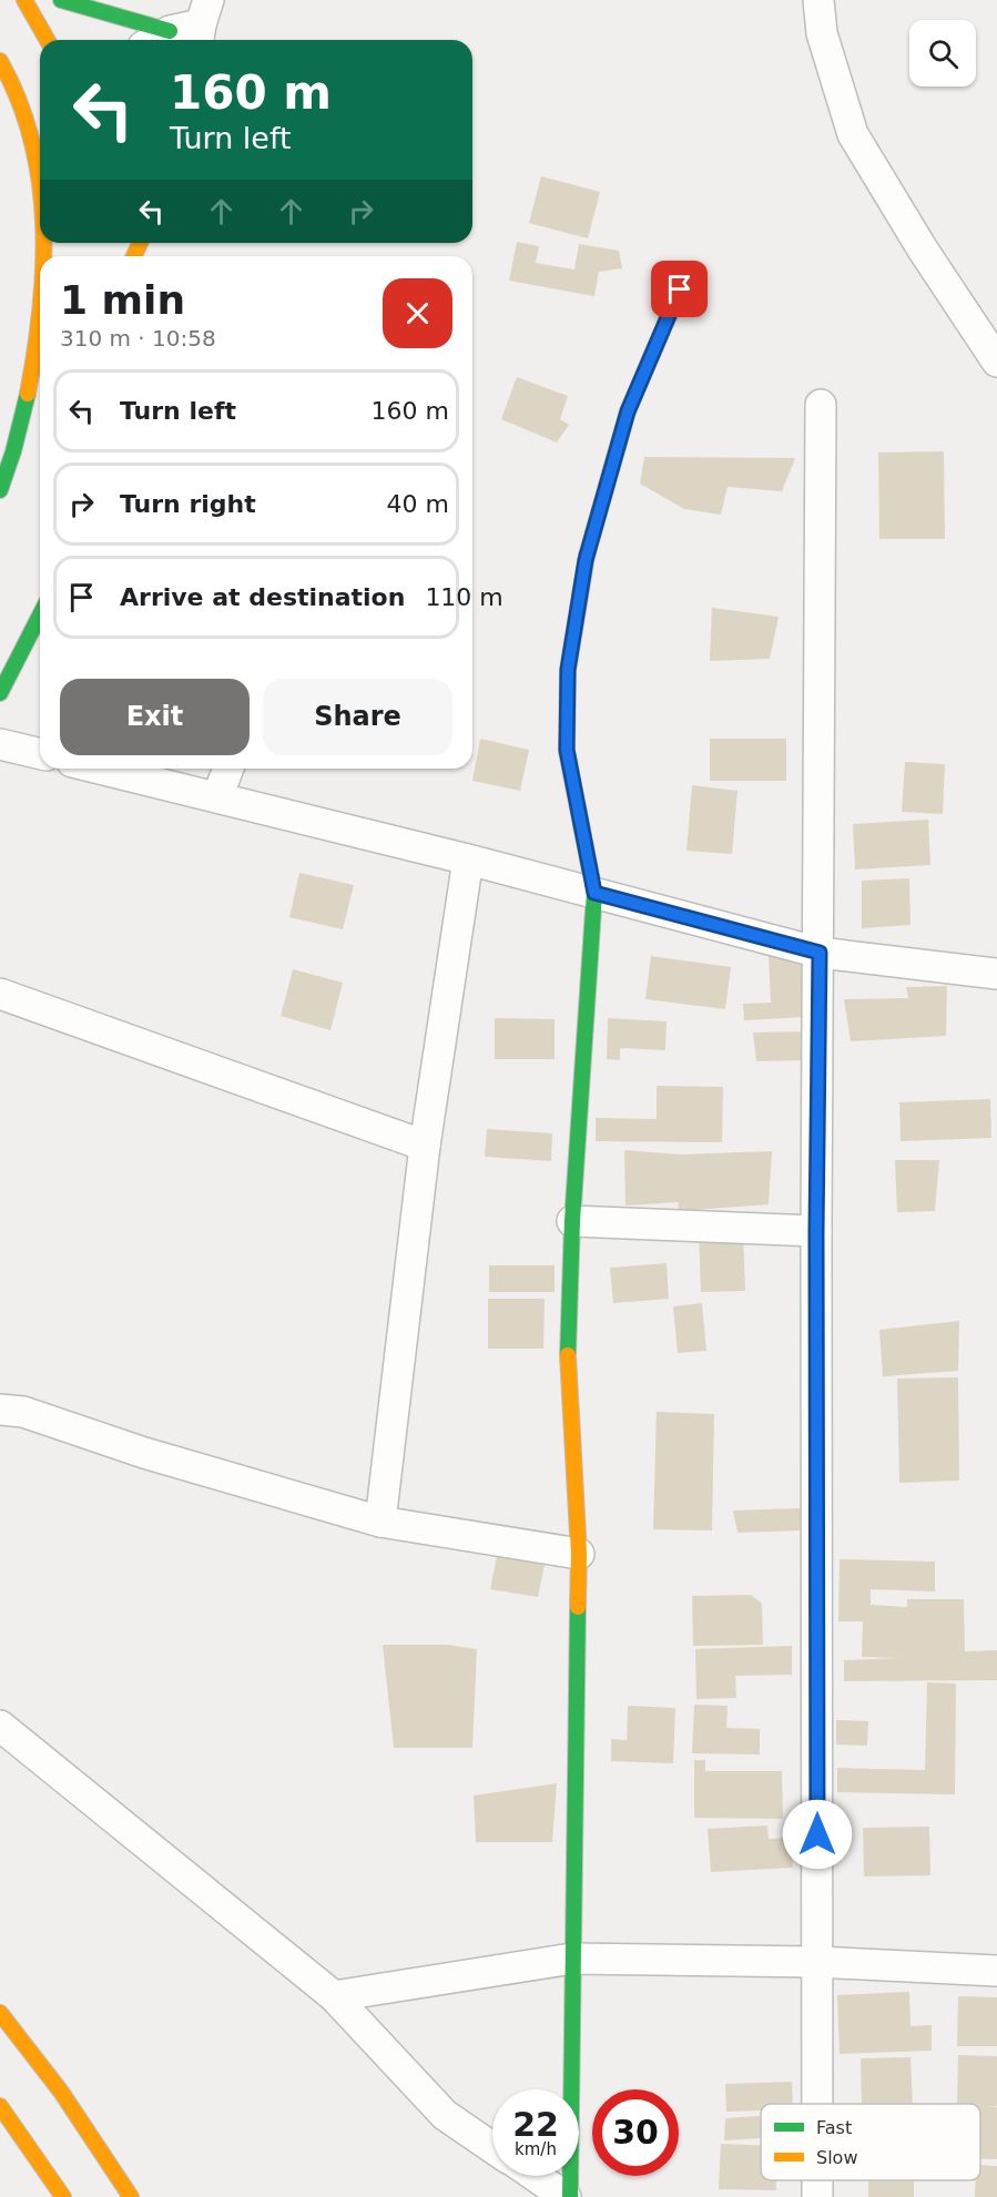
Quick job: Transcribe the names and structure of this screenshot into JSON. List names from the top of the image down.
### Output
{
  "legend": ["Fast", "Slow"],
  "page": {
    "turn": ["160 m", "Turn left"],
    "heading": ["1 min", "310 m · 10:58"],
    "list": [
      {
        "name": "Turn left",
        "value": "160 m"
      },
      {
        "name": "Turn right",
        "value": "40 m"
      },
      {
        "name": "Arrive at destination",
        "value": "110 m"
      }
    ],
    "buttons": ["Exit", "Share"],
    "speed": "22 km/h",
    "limit": "30"
  }
}
